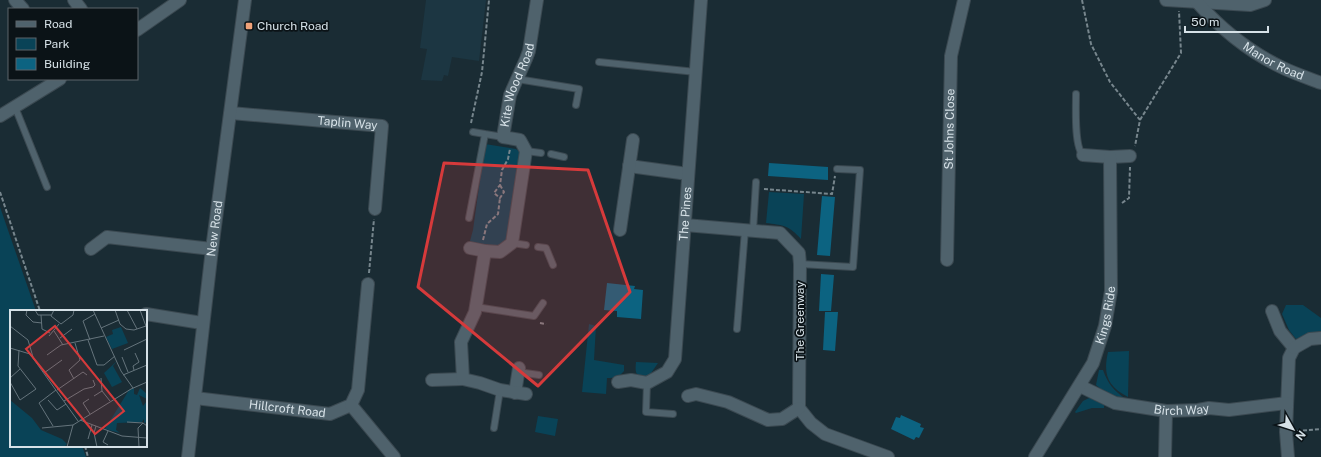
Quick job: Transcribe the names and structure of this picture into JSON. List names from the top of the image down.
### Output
{
  "streets": {
    "street": [
      "Manor Road",
      "Kite Wood Road",
      "Taplin Way",
      "St Johns Close",
      "The Pines",
      "New Road",
      "Kings Ride",
      "The Greenway",
      "Birch Way",
      "Hillcroft Road"
    ]
  },
  "crossings": [
    ["Taplin Way", "New Road"],
    ["The Pines", "The Greenway"],
    ["New Road", "Hillcroft Road"],
    ["Kings Ride", "Birch Way"]
  ],
  "places": {
    "transit": ["Church Road"]
  },
  "legend": ["Road", "Park", "Building"],
  "scale_bar": "50 m",
  "north": "bottom right"
}
